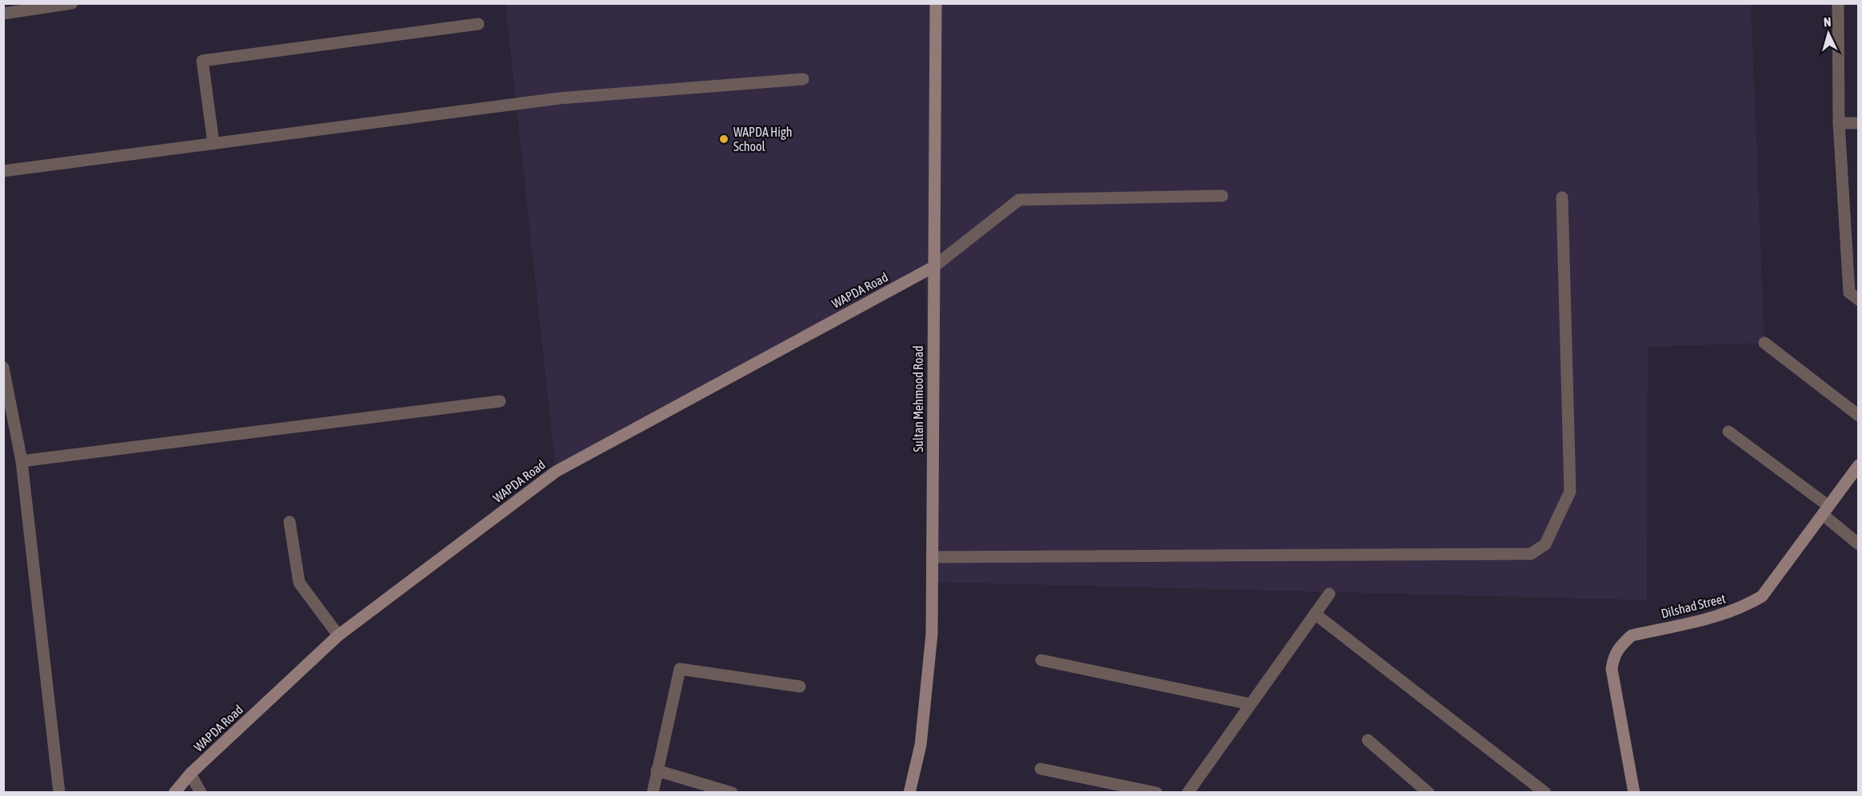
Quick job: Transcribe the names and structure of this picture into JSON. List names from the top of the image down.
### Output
{
  "streets": {
    "street": ["WAPDA Road", "Sultan Mehmood Road", "Dilshad Street"]
  },
  "crossings": [
    ["WAPDA Road", "Sultan Mehmood Road"]
  ],
  "places": ["WAPDA High School"],
  "north": "top"
}
